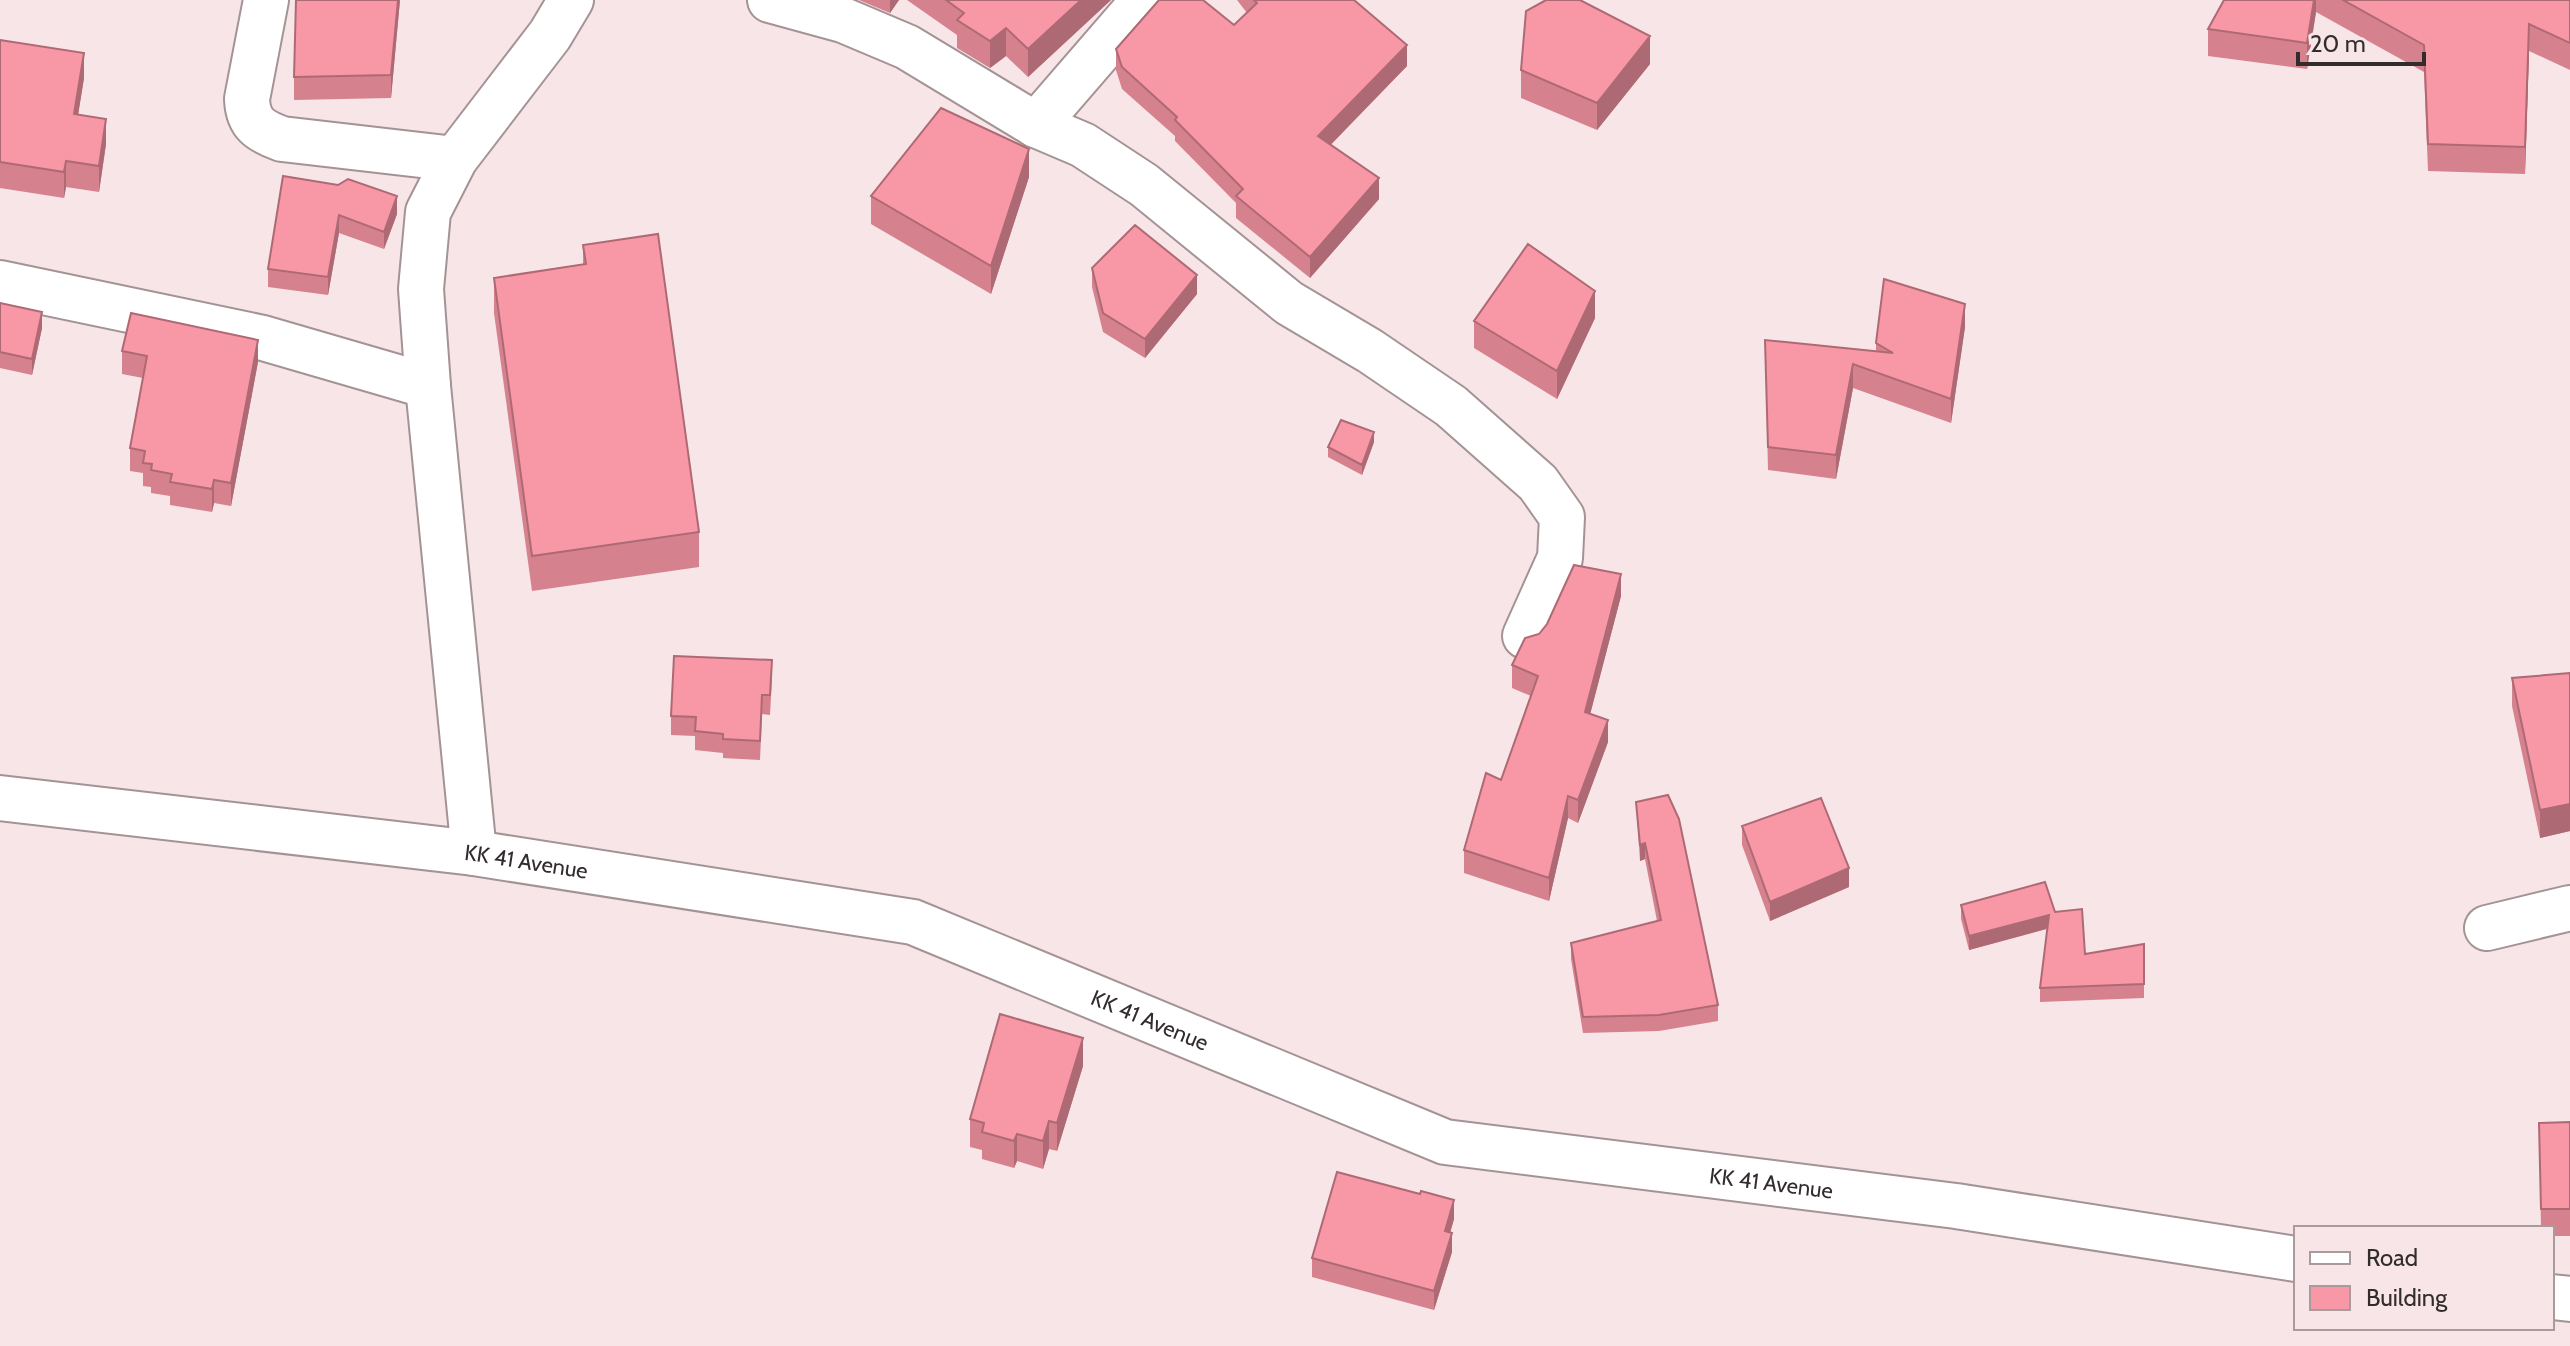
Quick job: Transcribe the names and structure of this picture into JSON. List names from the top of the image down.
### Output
{
  "streets": {
    "street": ["KK 41 Avenue"]
  },
  "legend": ["Road", "Building"],
  "scale_bar": "20 m"
}
